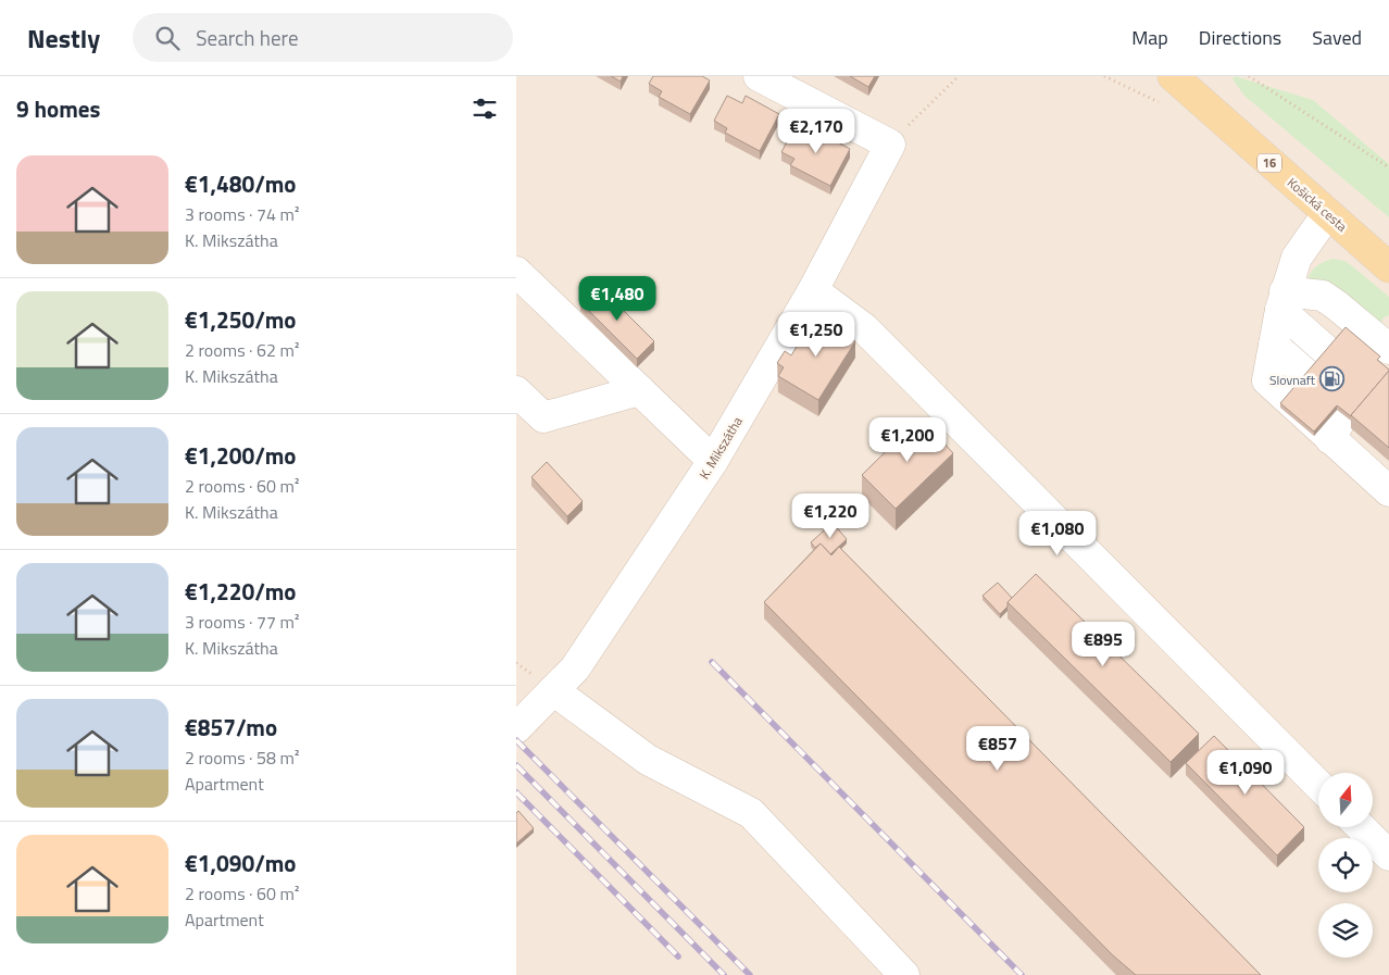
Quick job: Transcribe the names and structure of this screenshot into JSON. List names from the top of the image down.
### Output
{
  "streets": {
    "main road": ["16", "Košická cesta"],
    "street": ["K. Mikszátha"]
  },
  "places": {
    "fuel station": ["Slovnaft"]
  },
  "north": "top",
  "page": {
    "header": "Nestly",
    "search": "Search here",
    "nav": ["Map", "Directions", "Saved"],
    "heading": "9 homes",
    "price": [
      "€2,170",
      "€1,480",
      "€1,250",
      "€1,200",
      "€1,220",
      "€1,080",
      "€895",
      "€857",
      "€1,090"
    ],
    "list": [
      {
        "name": "€1,480/mo",
        "note": "3 rooms · 74 m² · K. Mikszátha"
      },
      {
        "name": "€1,250/mo",
        "note": "2 rooms · 62 m² · K. Mikszátha"
      },
      {
        "name": "€1,200/mo",
        "note": "2 rooms · 60 m² · K. Mikszátha"
      },
      {
        "name": "€1,220/mo",
        "note": "3 rooms · 77 m² · K. Mikszátha"
      },
      {
        "name": "€857/mo",
        "note": "2 rooms · 58 m² · Apartment"
      },
      {
        "name": "€1,090/mo",
        "note": "2 rooms · 60 m² · Apartment"
      }
    ]
  }
}
